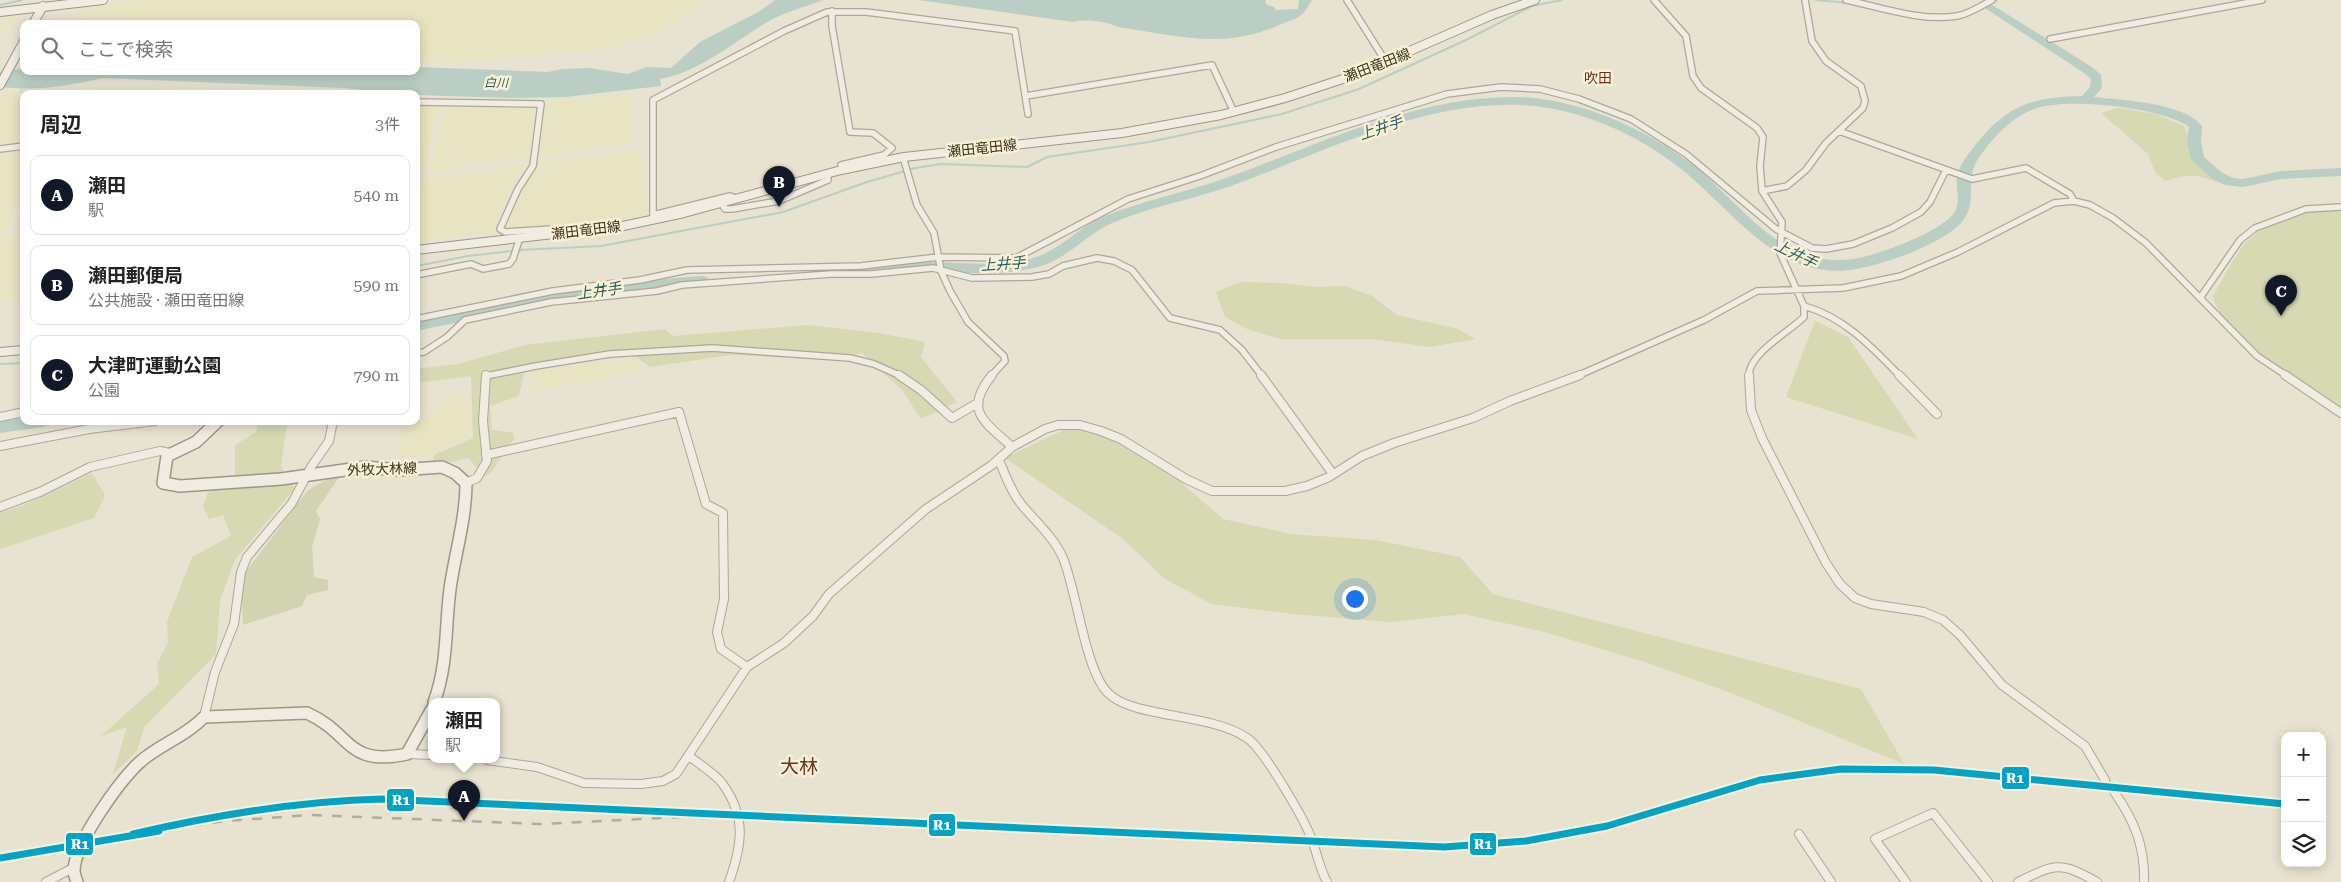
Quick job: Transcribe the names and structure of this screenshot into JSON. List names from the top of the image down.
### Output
{
  "streets": {
    "main road": ["瀬田竜田線", "外牧大林線"]
  },
  "districts": ["吹田", "大林"],
  "water": ["白川", "上井手"],
  "lines": ["transit line R1"],
  "page": {
    "search": "ここで検索",
    "heading": ["周辺", "3件"],
    "list": [
      {
        "mark": "A",
        "name": "瀬田",
        "note": "駅",
        "value": "540 m"
      },
      {
        "mark": "B",
        "name": "瀬田郵便局",
        "note": "公共施設 · 瀬田竜田線",
        "value": "590 m"
      },
      {
        "mark": "C",
        "name": "大津町運動公園",
        "note": "公園",
        "value": "790 m"
      }
    ],
    "pins": ["B", "C", "A"],
    "popup": ["瀬田", "駅"],
    "map_buttons": ["+", "−"]
  }
}
